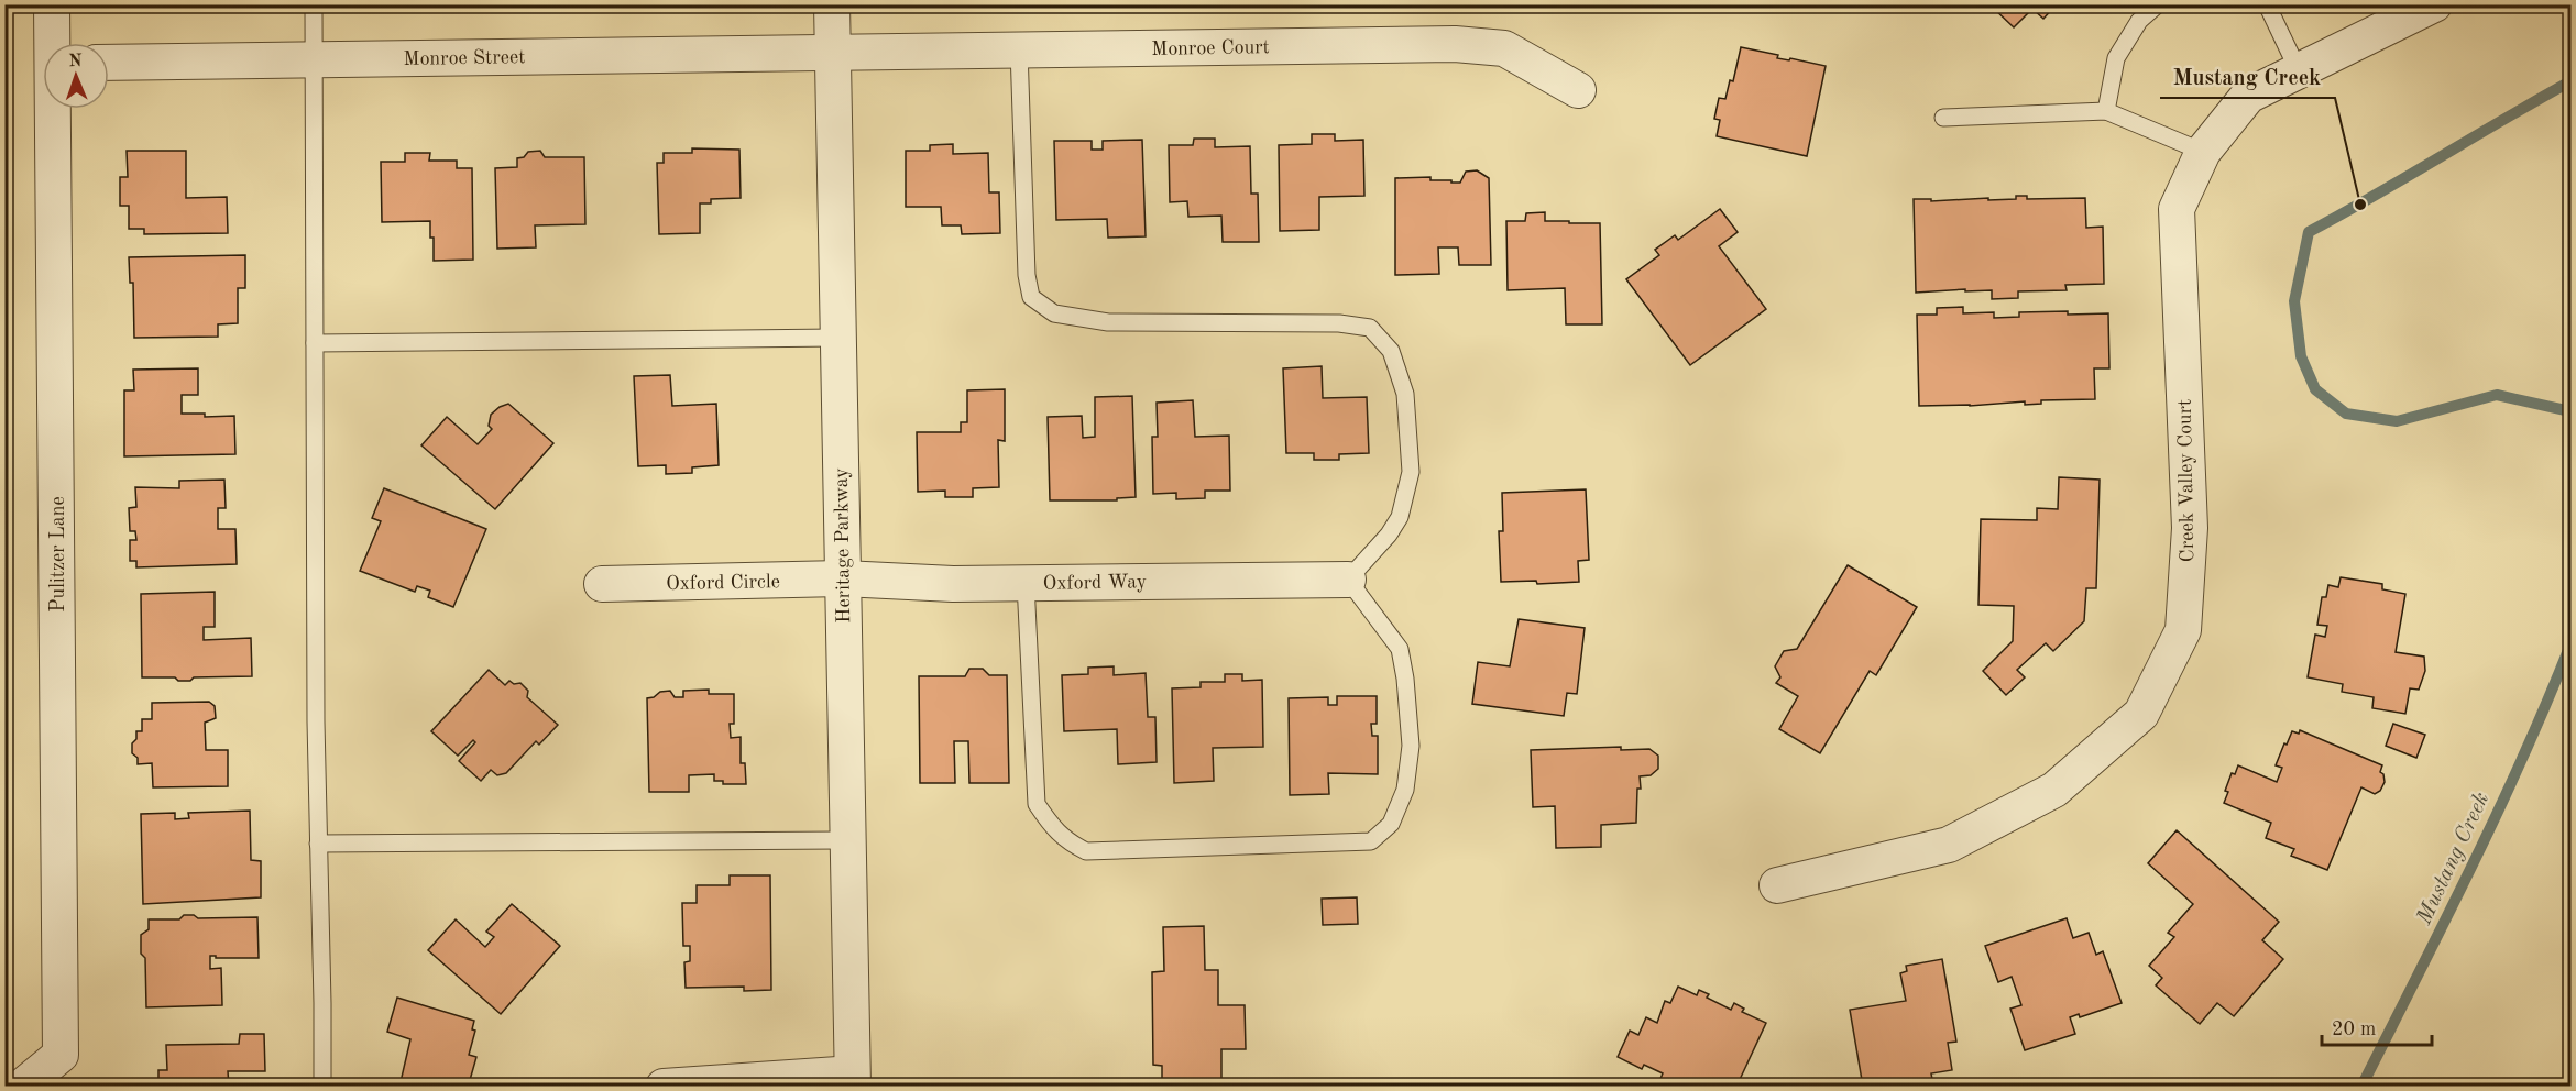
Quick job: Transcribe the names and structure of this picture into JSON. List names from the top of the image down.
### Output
{
  "streets": {
    "street": [
      "Monroe Court",
      "Monroe Street",
      "Creek Valley Court",
      "Heritage Parkway",
      "Pulitzer Lane",
      "Oxford Circle",
      "Oxford Way"
    ]
  },
  "crossings": [
    ["Monroe Court", "Monroe Street"],
    ["Monroe Court", "Heritage Parkway"],
    ["Monroe Street", "Heritage Parkway"],
    ["Heritage Parkway", "Oxford Circle"],
    ["Heritage Parkway", "Oxford Way"],
    ["Oxford Circle", "Oxford Way"]
  ],
  "water": ["Mustang Creek"],
  "places": ["Mustang Creek"],
  "scale_bar": "20 m",
  "north": "top"
}
